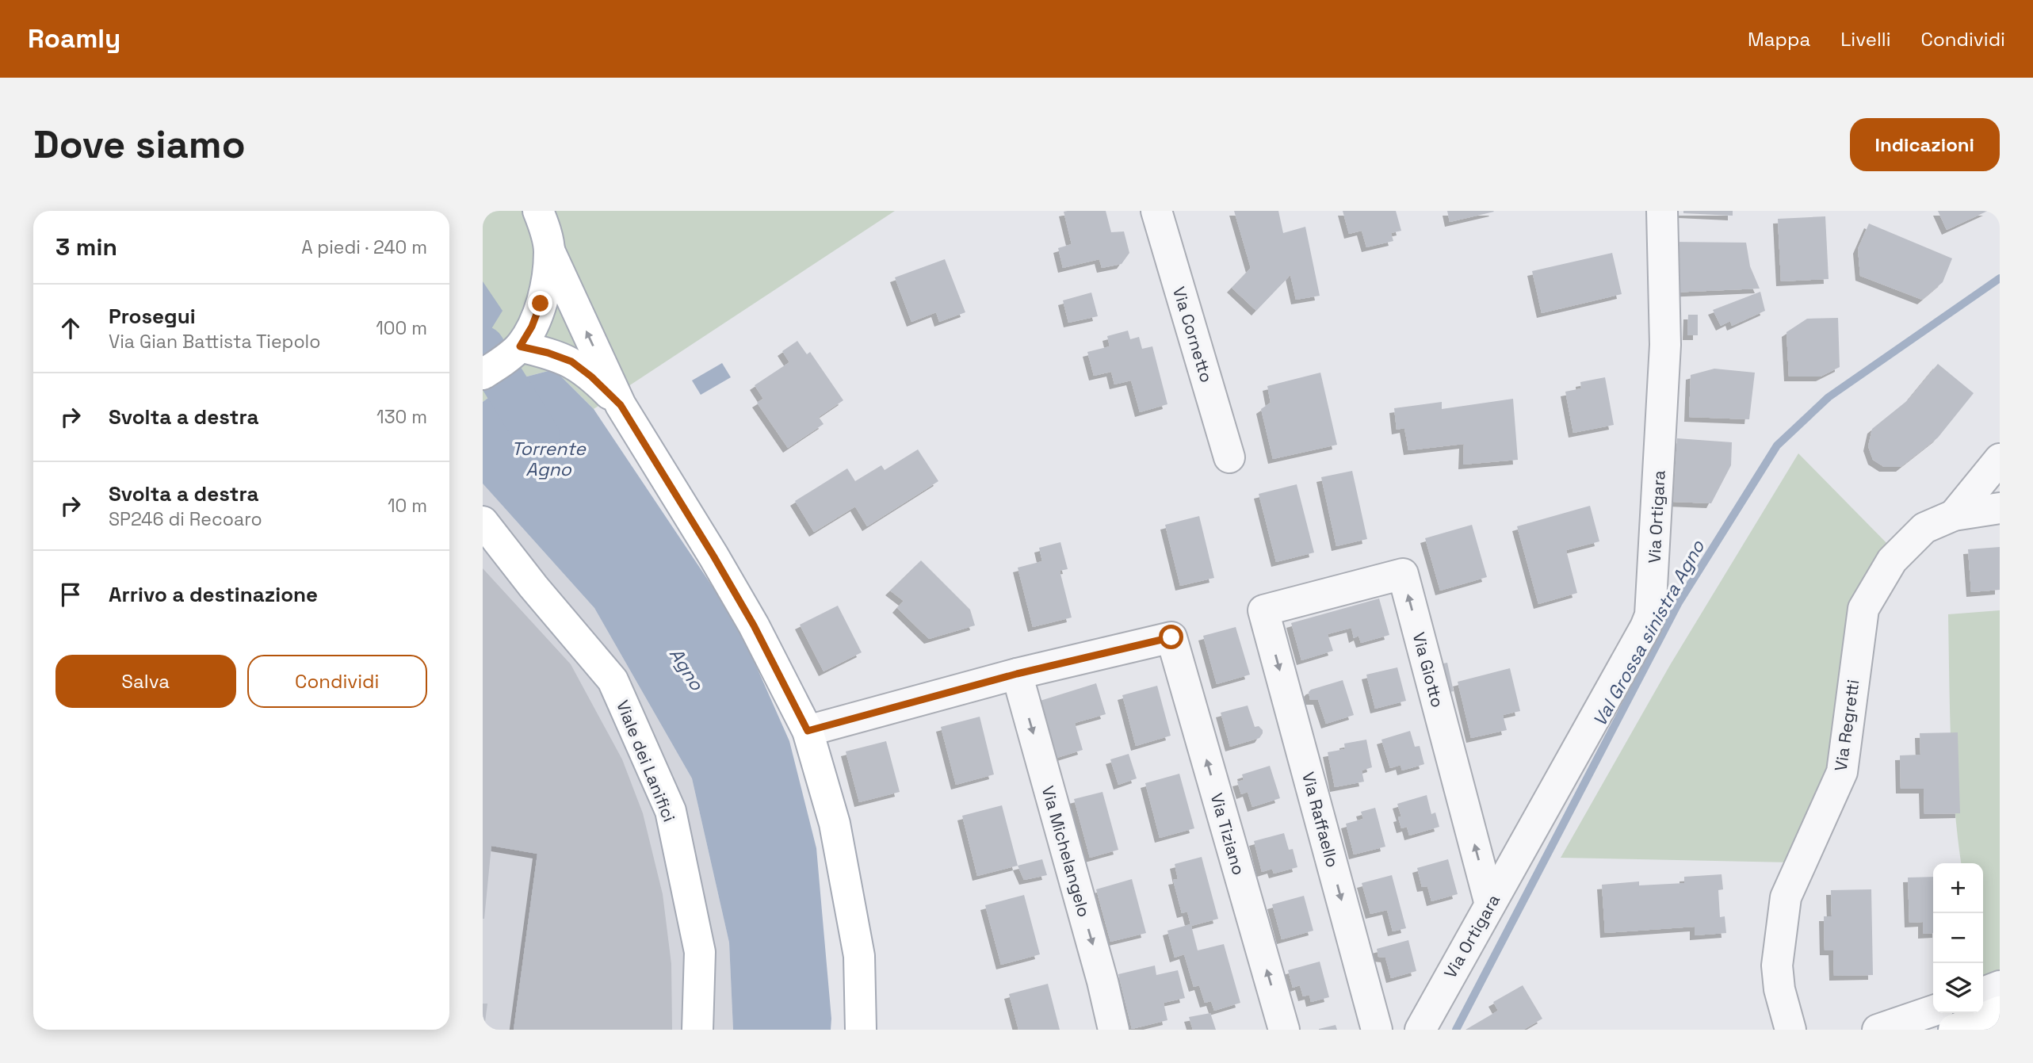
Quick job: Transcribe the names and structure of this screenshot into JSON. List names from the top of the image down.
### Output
{
  "streets": {
    "main road": ["Viale dei Lanifici"],
    "street": [
      "Via Cornetto",
      "Via Ortigara",
      "Via Giotto",
      "Via Regretti",
      "Via Raffaello",
      "Via Tiziano",
      "Via Michelangelo"
    ]
  },
  "crossings": [
    ["Via Ortigara", "Via Giotto"],
    ["Via Giotto", "Via Raffaello"],
    ["Via Tiziano", "Via Michelangelo"]
  ],
  "one_way": ["Via Raffaello", "Via Michelangelo"],
  "water": ["Torrente Agno", "Val Grossa sinistra Agno", "Agno"],
  "page": {
    "header": "Roamly",
    "nav": ["Mappa", "Livelli", "Condividi"],
    "buttons": [
      "Indicazioni",
      ["Salva", "Condividi"]
    ],
    "title": "Dove siamo",
    "heading": ["3 min", "A piedi · 240 m"],
    "list": [
      ["Prosegui", "Via Gian Battista Tiepolo", "100 m"],
      ["Svolta a destra", "130 m"],
      ["Svolta a destra", "SP246 di Recoaro", "10 m"],
      "Arrivo a destinazione"
    ],
    "map_buttons": ["+", "−"]
  }
}
